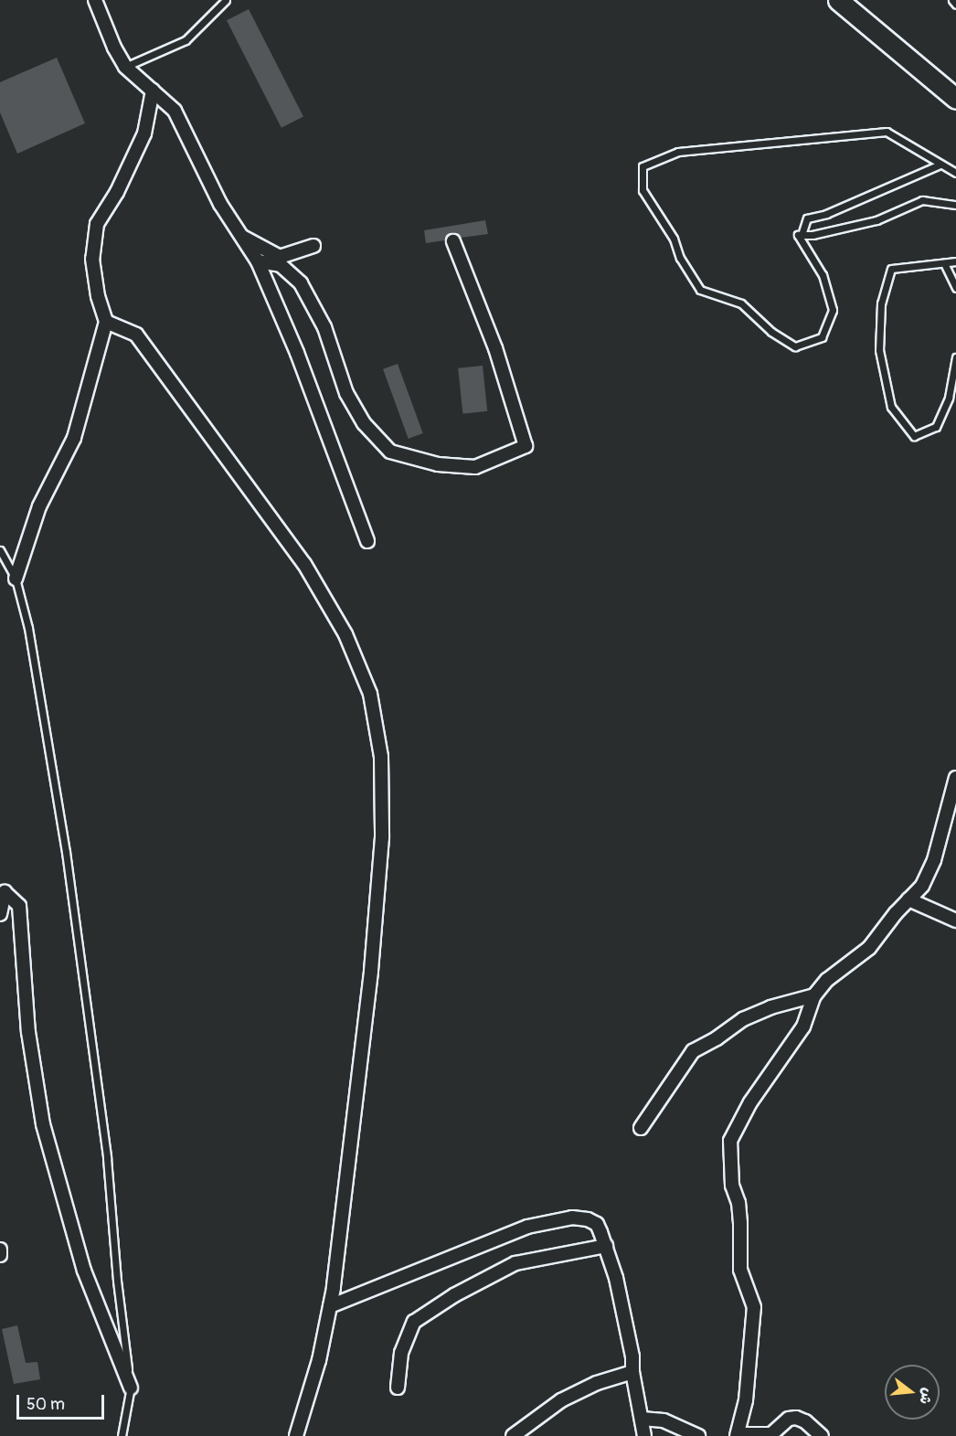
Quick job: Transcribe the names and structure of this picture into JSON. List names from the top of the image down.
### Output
{
  "scale_bar": "50 m",
  "north": "right"
}
